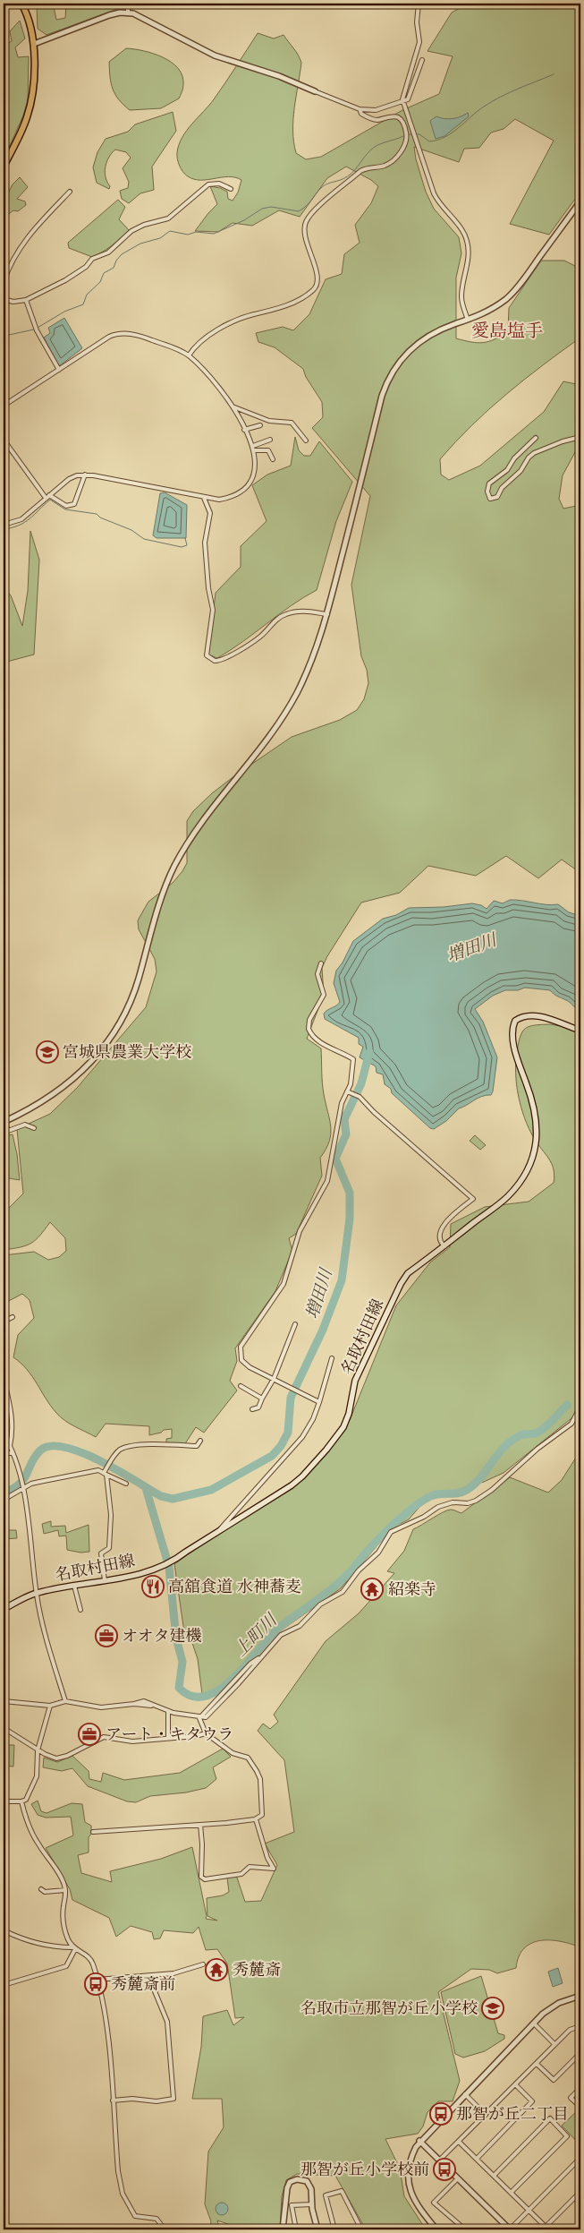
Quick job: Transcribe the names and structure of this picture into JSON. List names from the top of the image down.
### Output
{
  "streets": {
    "main road": ["名取村田線"]
  },
  "districts": ["愛島塩手"],
  "water": ["増田川", "上町川"],
  "places": {
    "school or university": ["宮城県農業大学校", "名取市立那智が丘小学校"],
    "restaurant": ["高舘食道 水神蕎麦"],
    "temple": ["紹楽寺", "秀麓斎"],
    "office": ["オオタ建機", "アート・キタウラ"],
    "bus stop": ["秀麓斎前", "那智が丘二丁目", "那智が丘小学校前"]
  }
}
